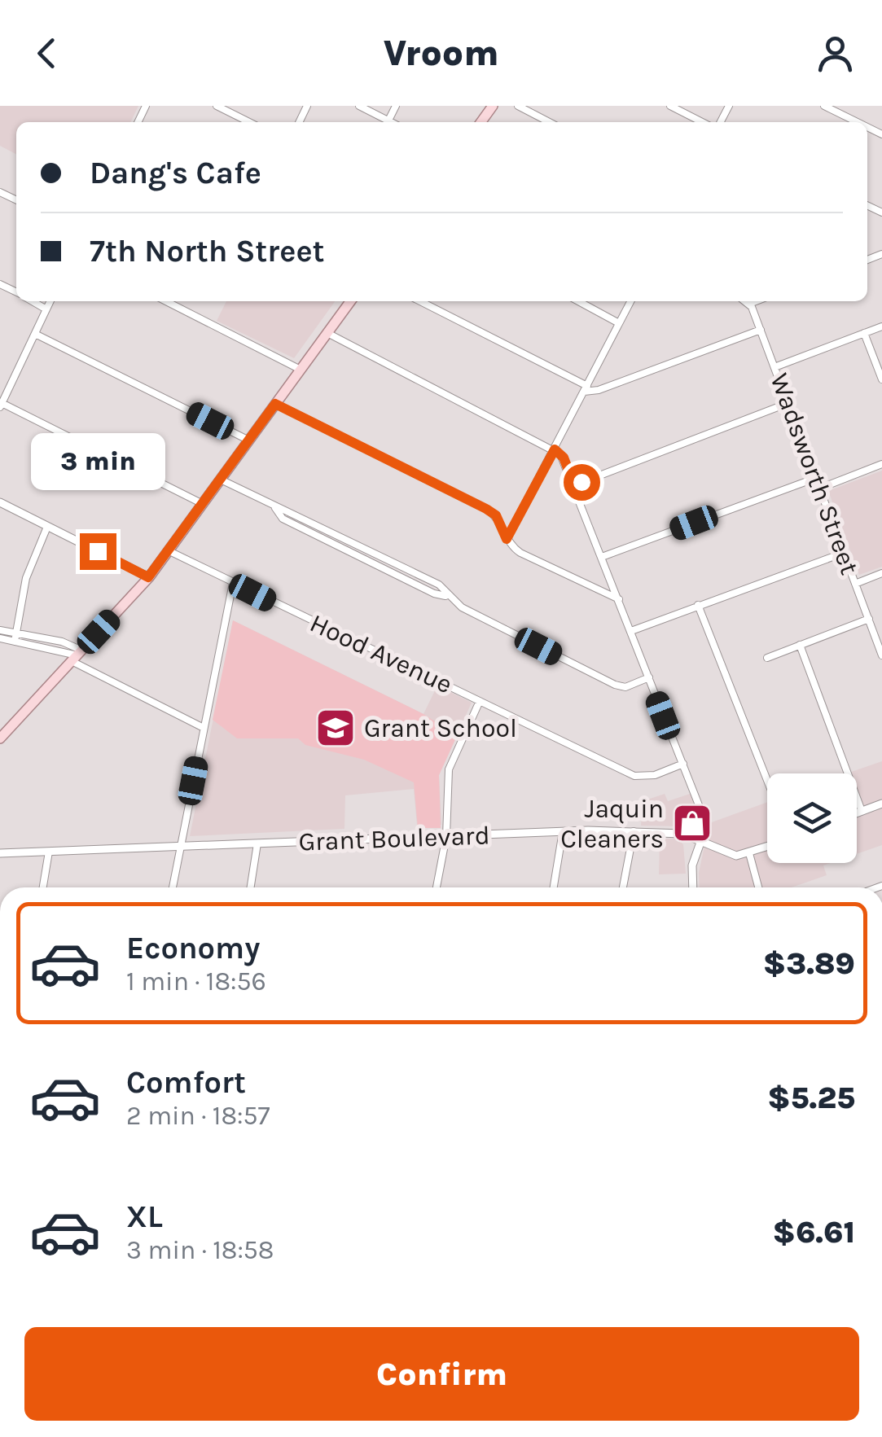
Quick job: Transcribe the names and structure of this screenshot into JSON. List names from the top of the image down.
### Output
{
  "streets": {
    "street": ["Wadsworth Street", "Hood Avenue", "Grant Boulevard"]
  },
  "places": {
    "school or university": ["Grant School"],
    "shop": ["Jaquin Cleaners"]
  },
  "page": {
    "header": "Vroom",
    "banner": ["Dang's Cafe", "7th North Street"],
    "bubble": "3 min",
    "list": [
      {
        "name": "Economy",
        "note": "1 min · 18:56",
        "value": "$3.89"
      },
      {
        "name": "Comfort",
        "note": "2 min · 18:57",
        "value": "$5.25"
      },
      {
        "name": "XL",
        "note": "3 min · 18:58",
        "value": "$6.61"
      }
    ],
    "buttons": "Confirm"
  }
}
